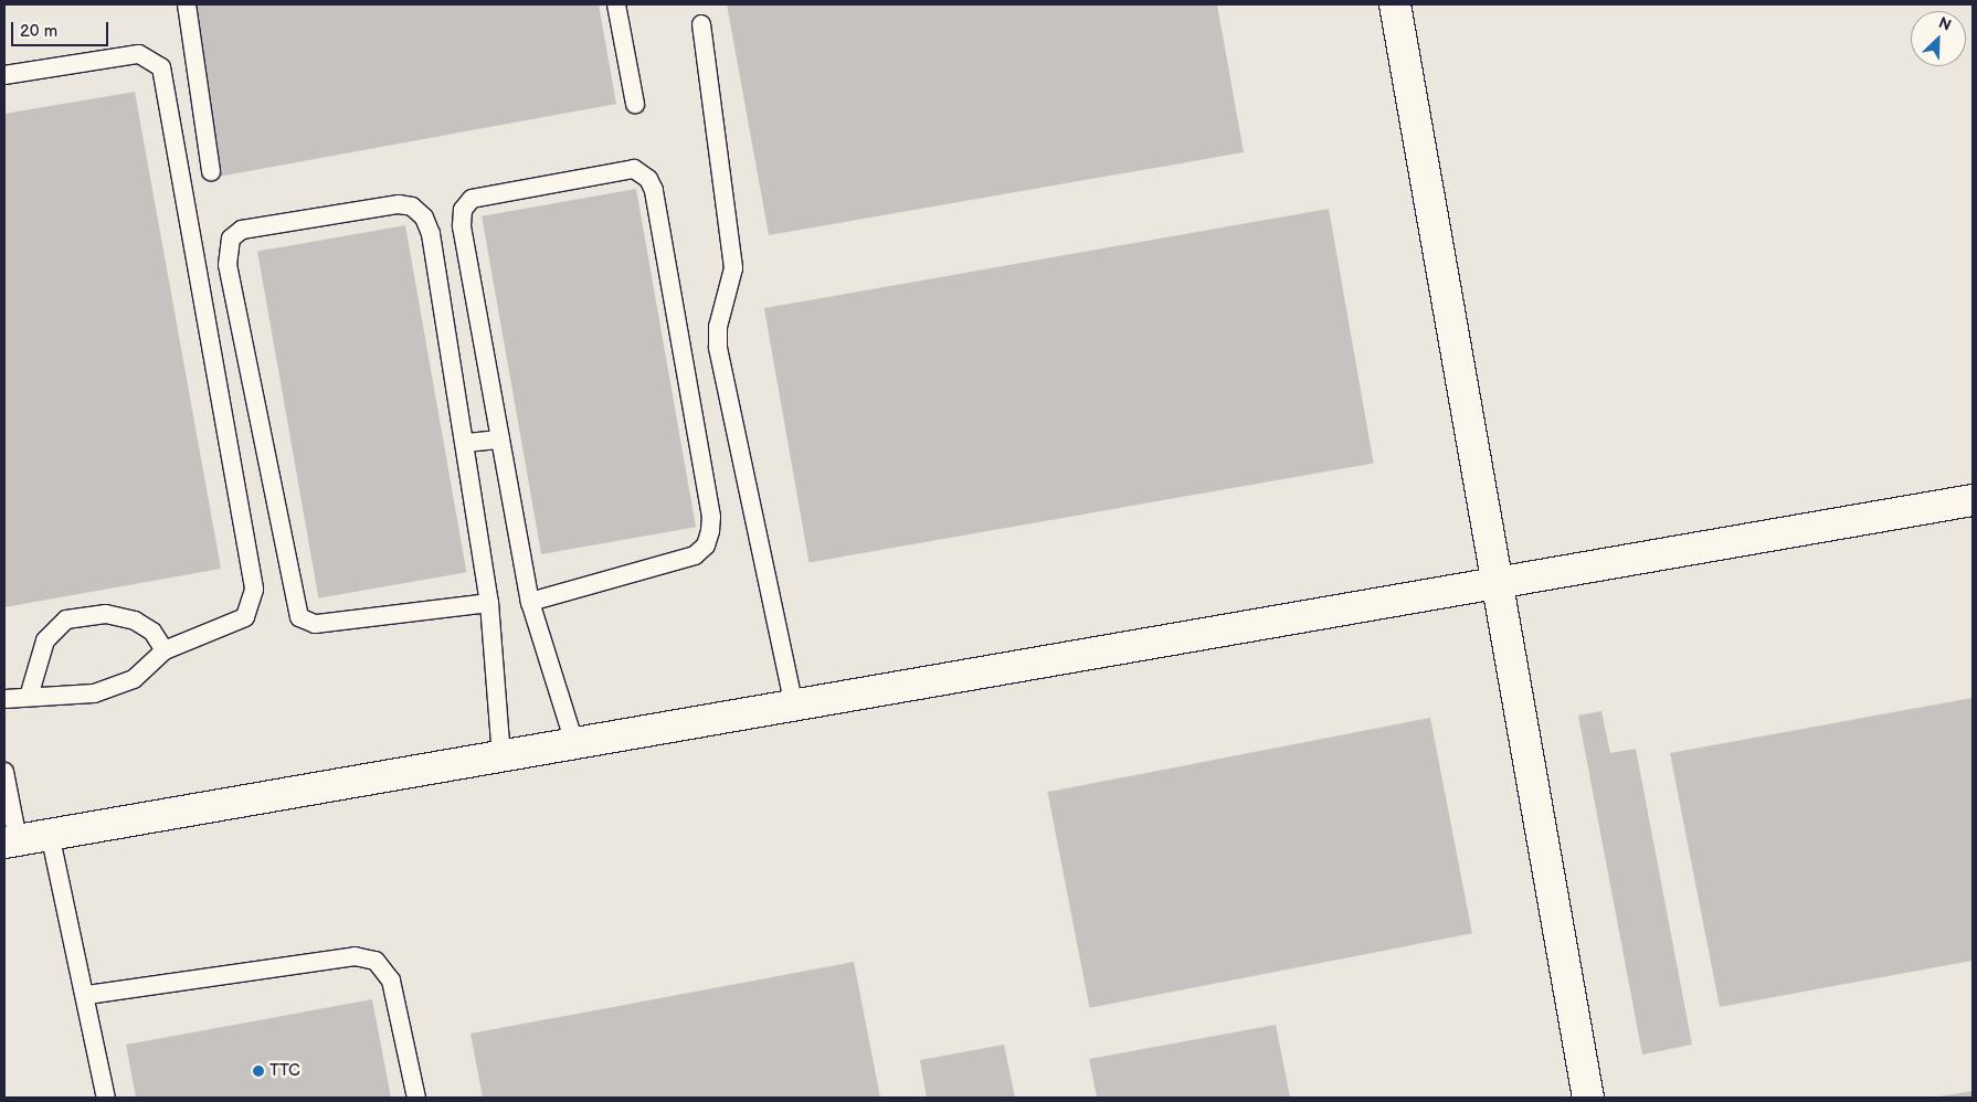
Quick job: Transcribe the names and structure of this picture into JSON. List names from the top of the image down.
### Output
{
  "places": ["TTC"],
  "scale_bar": "20 m",
  "north": "top right"
}
